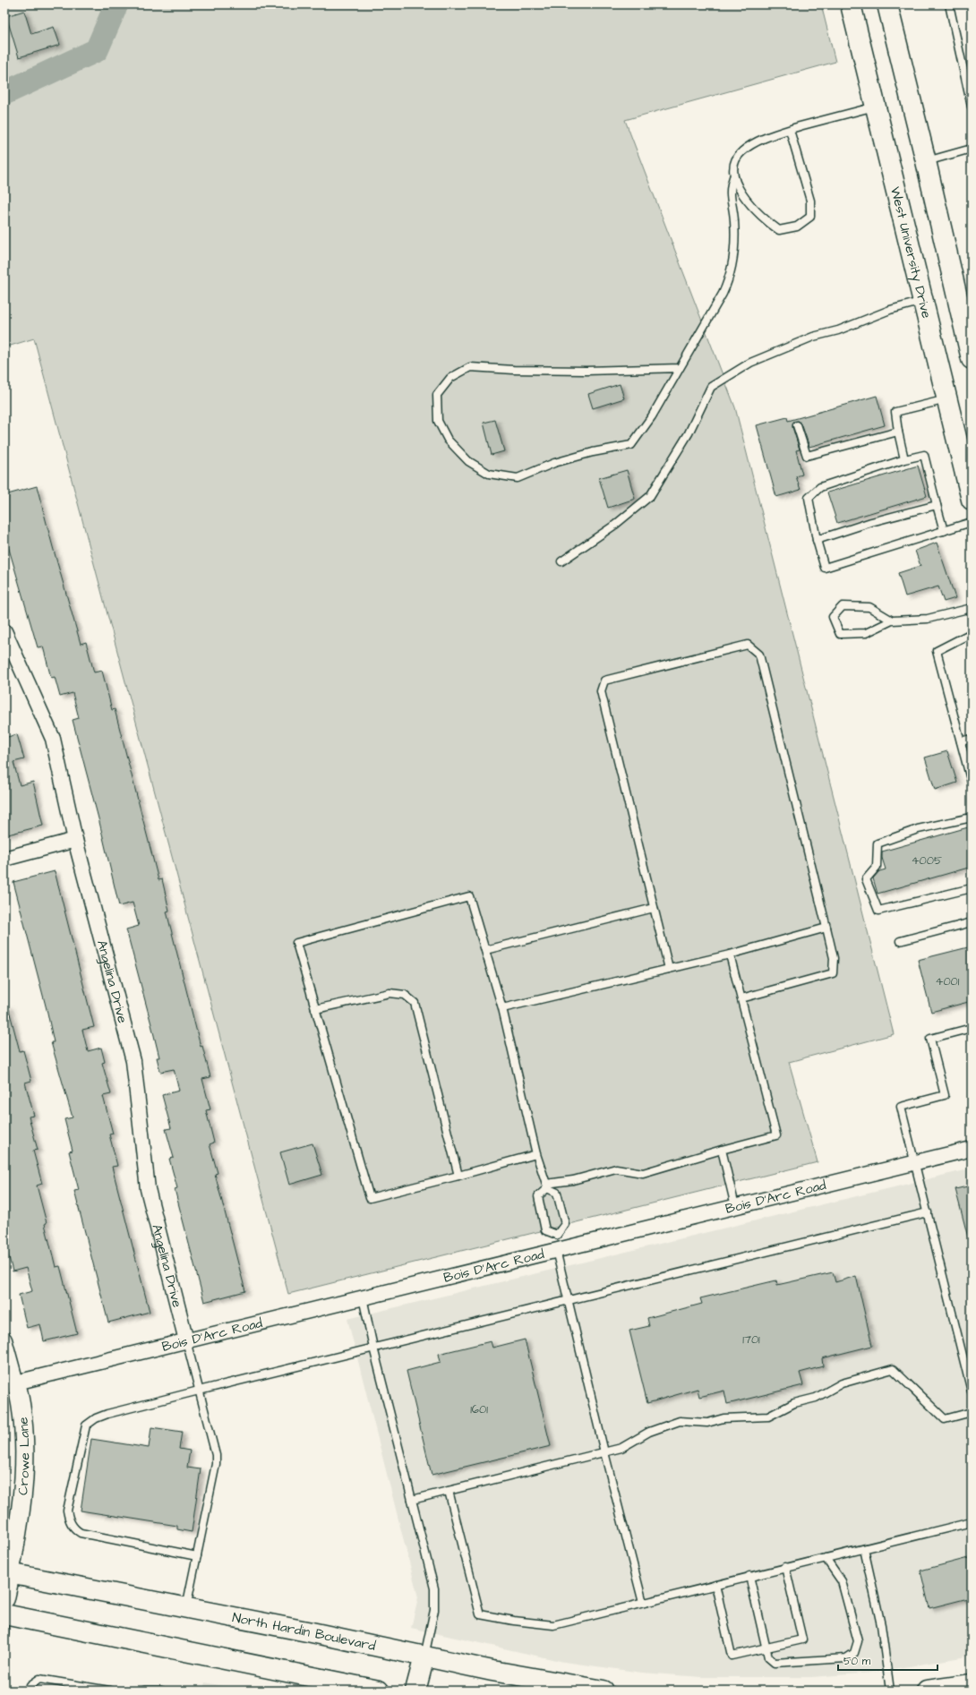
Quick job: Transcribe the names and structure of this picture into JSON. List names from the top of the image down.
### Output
{
  "streets": {
    "main road": ["West University Drive", "North Hardin Boulevard"],
    "street": ["Angelina Drive", "Bois D'Arc Road", "Crowe Lane"]
  },
  "crossings": [
    ["Angelina Drive", "Bois D'Arc Road"],
    ["Bois D'Arc Road", "Crowe Lane"],
    ["Crowe Lane", "North Hardin Boulevard"]
  ],
  "house_numbers": [
    "4005",
    "4001",
    "1701",
    "1601"
  ],
  "scale_bar": "50 m"
}
